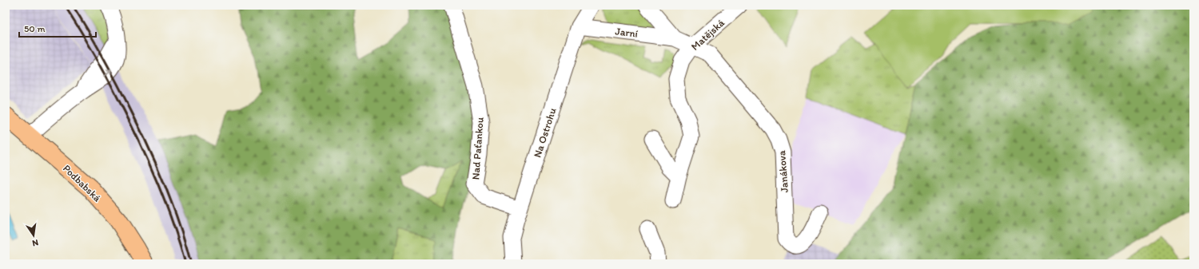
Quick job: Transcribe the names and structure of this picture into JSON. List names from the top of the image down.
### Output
{
  "streets": {
    "main road": ["Podbabská"],
    "street": [
      "Jarní",
      "Matějská",
      "Na Ostrohu",
      "Nad Paťankou",
      "Janákova"
    ]
  },
  "crossings": [
    ["Jarní", "Matějská"],
    ["Jarní", "Na Ostrohu"],
    ["Jarní", "Janákova"],
    ["Matějská", "Janákova"],
    ["Na Ostrohu", "Nad Paťankou"]
  ],
  "scale_bar": "50 m",
  "north": "bottom"
}
